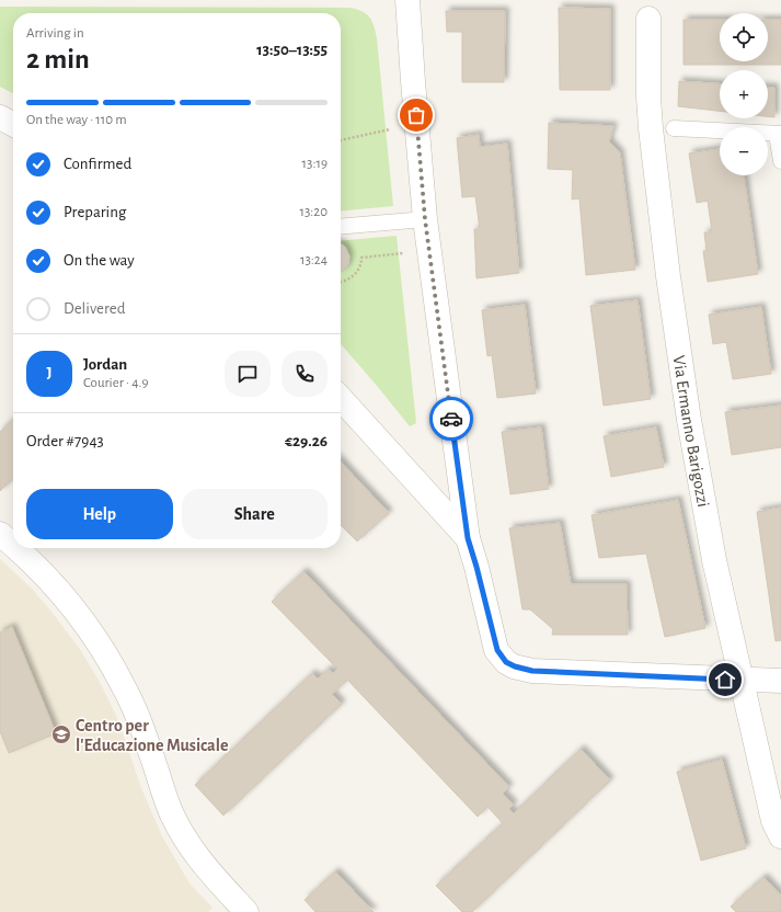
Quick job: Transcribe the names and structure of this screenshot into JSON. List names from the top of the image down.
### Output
{
  "streets": {
    "street": ["Via Ermanno Barigozzi"]
  },
  "places": {
    "school or university": ["Centro per l'Educazione Musicale"]
  },
  "page": {
    "map_buttons": ["+", "−"],
    "heading": ["2 min", "Arriving in", "13:50–13:55"],
    "panel": [
      "Jordan",
      "Courier · 4.9",
      "Order #7943",
      "€29.26"
    ],
    "bar": "On the way · 110 m",
    "list": [
      ["Confirmed", "13:19"],
      ["Preparing", "13:20"],
      ["On the way", "13:24"],
      "Delivered"
    ],
    "round": "J",
    "buttons": ["Help", "Share"]
  }
}
